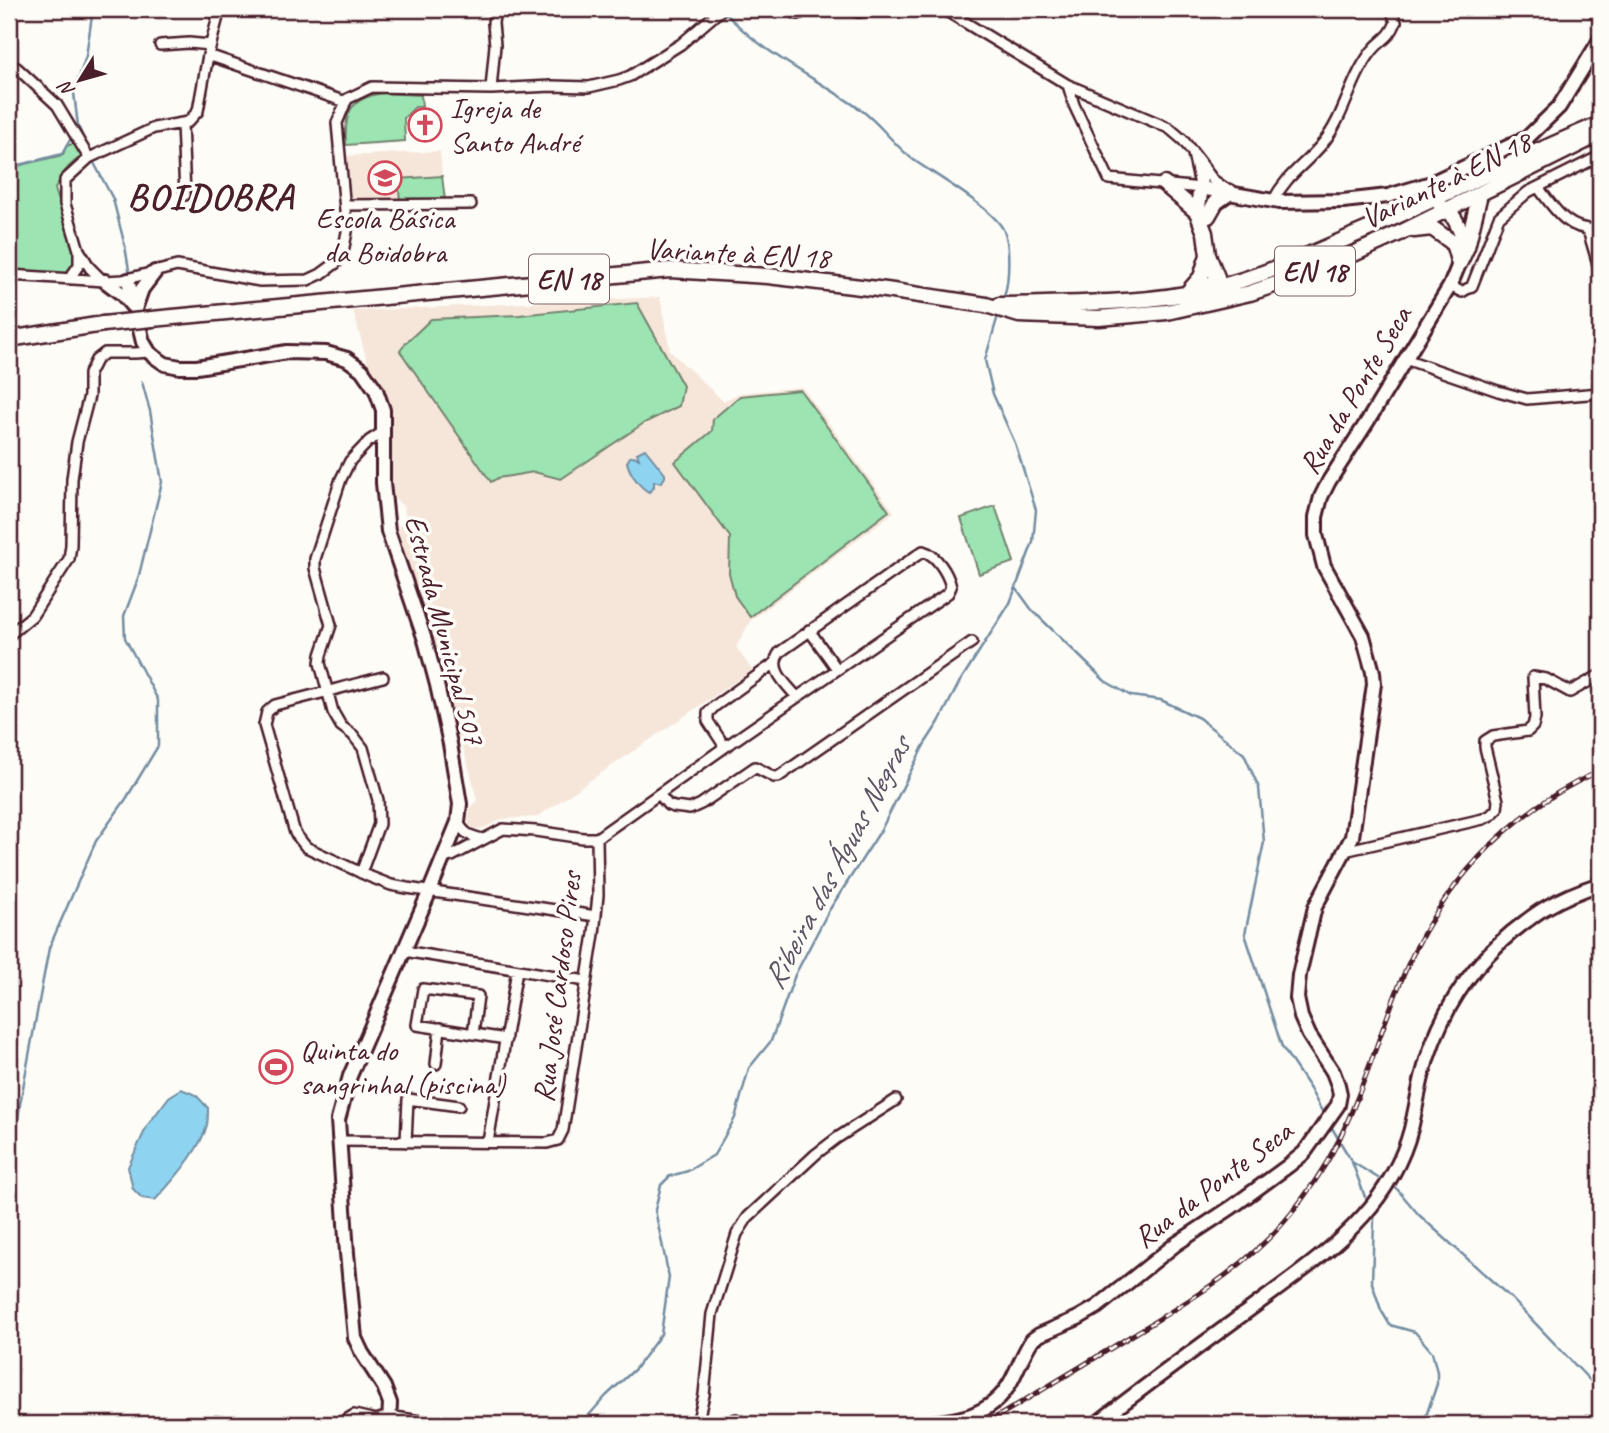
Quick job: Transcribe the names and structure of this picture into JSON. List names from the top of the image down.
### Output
{
  "streets": {
    "main road": ["Variante à EN 18", "EN 18"],
    "street": ["Rua da Ponte Seca", "Estrada Municipal 507", "Rua José Cardoso Pires"]
  },
  "districts": ["BOIDOBRA"],
  "water": ["Ribeira das Águas Negras"],
  "places": {
    "church": ["Igreja de Santo André"],
    "school or university": ["Escola Básica da Boidobra"],
    "sports": ["Quinta do sangrinhal (piscina)"]
  },
  "north": "bottom left"
}
